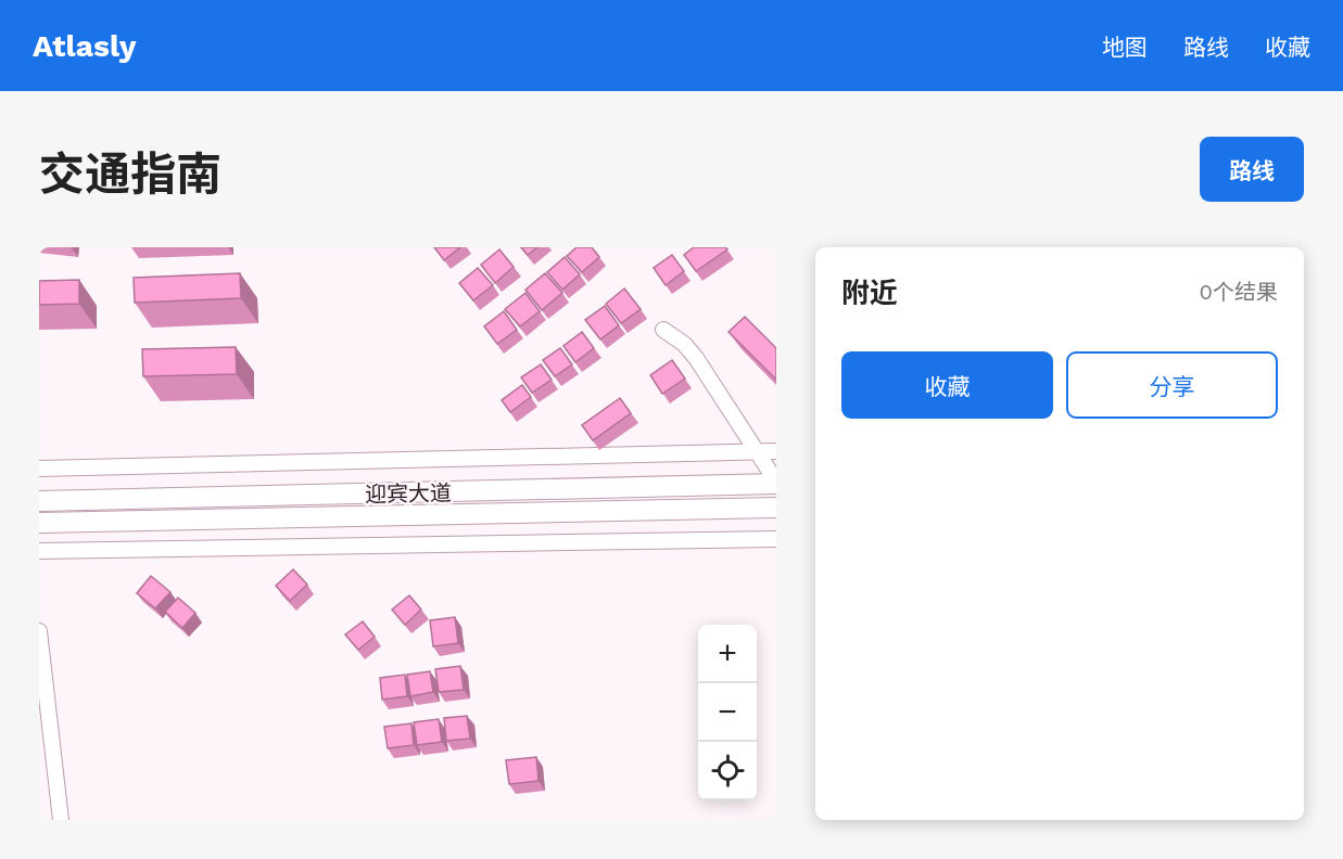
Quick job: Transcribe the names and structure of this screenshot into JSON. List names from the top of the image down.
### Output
{
  "streets": {
    "main road": ["迎宾大道"]
  },
  "page": {
    "header": "Atlasly",
    "nav": ["地图", "路线", "收藏"],
    "title": "交通指南",
    "buttons": [
      "路线",
      ["收藏", "分享"]
    ],
    "heading": ["附近", "0个结果"],
    "map_buttons": ["+", "−"]
  }
}
